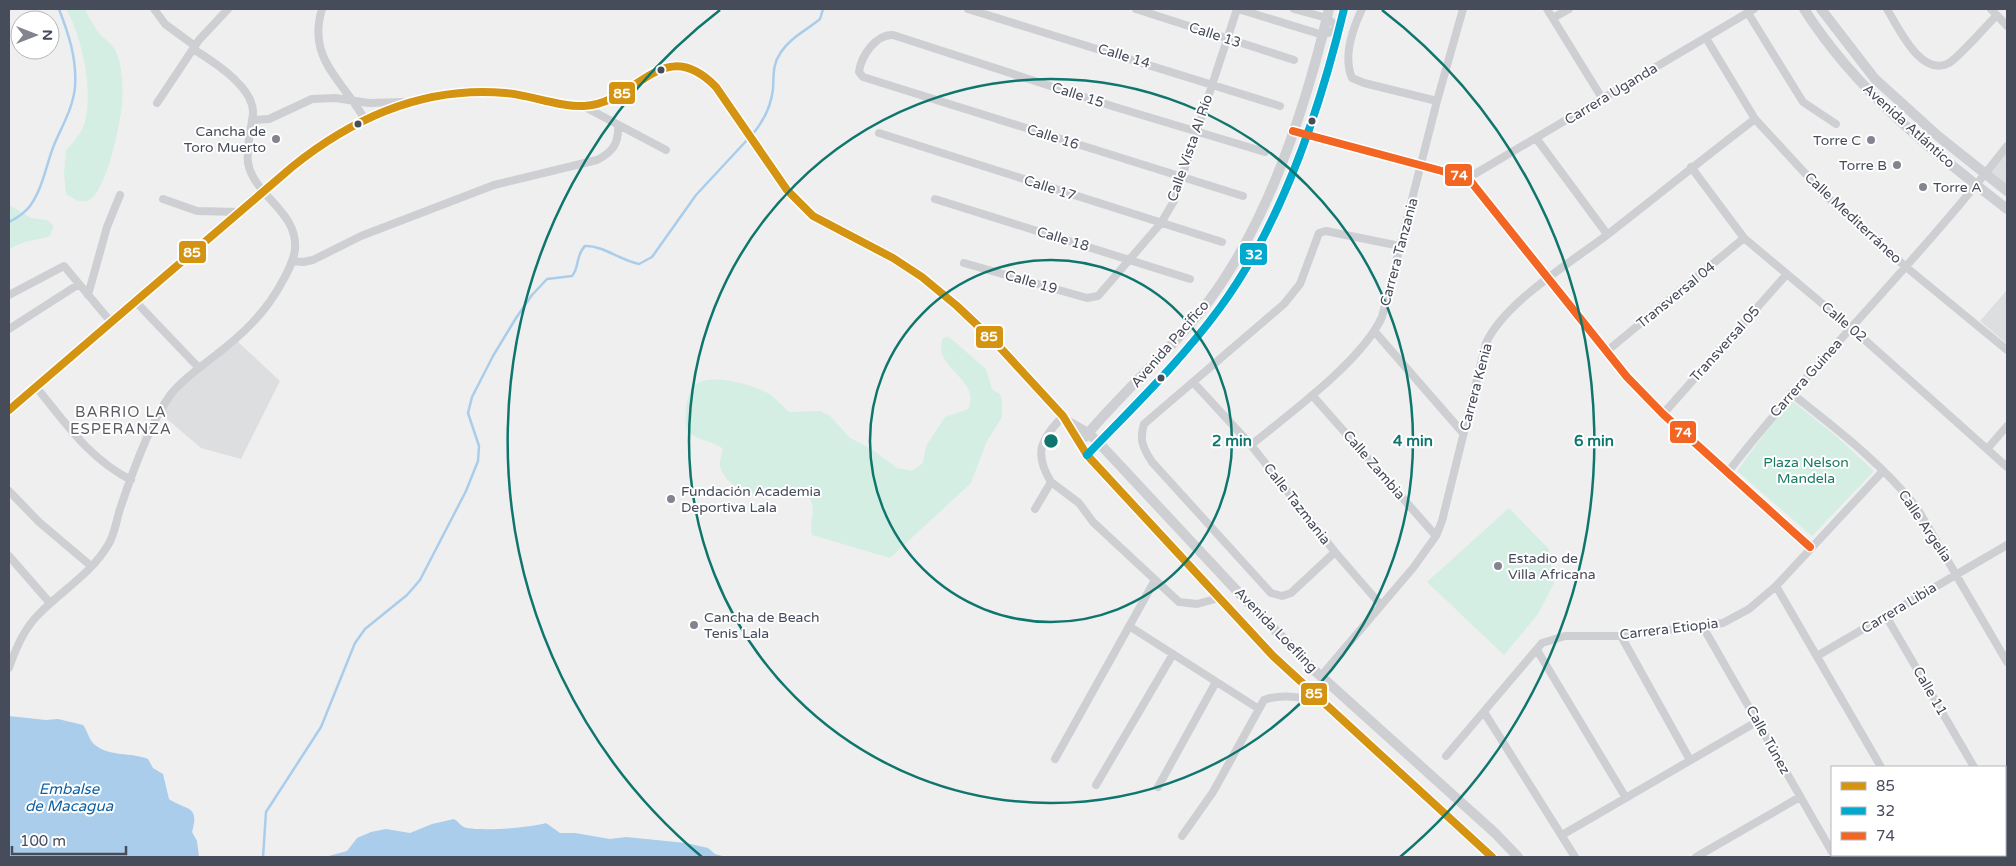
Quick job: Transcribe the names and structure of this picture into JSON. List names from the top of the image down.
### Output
{
  "streets": {
    "street": [
      "Calle 13",
      "Calle 14",
      "Carrera Uganda",
      "Calle 15",
      "Avenida Atlántico",
      "Calle 16",
      "Calle Vista Al Río",
      "Calle 17",
      "Calle Mediterráneo",
      "Calle 18",
      "Carrera Tanzania",
      "Calle 19",
      "Transversal 04",
      "Calle 02",
      "Avenida Pacífico",
      "Transversal 05",
      "Carrera Guinea",
      "Carrera Kenia",
      "Calle Zambia",
      "Calle Tazmania",
      "Calle Argelia",
      "Carrera Libia",
      "Carrera Etiopia",
      "Avenida Loefling",
      "Calle 11",
      "Calle Túnez"
    ]
  },
  "crossings": [
    ["Calle 13", "Calle Vista Al Río"],
    ["Calle 14", "Calle Vista Al Río"],
    ["Carrera Uganda", "Calle Mediterráneo"],
    ["Calle 15", "Calle 16"],
    ["Calle 15", "Calle Vista Al Río"],
    ["Avenida Atlántico", "Carrera Guinea"],
    ["Calle 16", "Calle Vista Al Río"],
    ["Calle Vista Al Río", "Calle 17"],
    ["Calle Vista Al Río", "Calle 18"],
    ["Calle Vista Al Río", "Calle 19"],
    ["Calle Mediterráneo", "Carrera Guinea"],
    ["Calle Mediterráneo", "Carrera Kenia"],
    ["Carrera Tanzania", "Calle Zambia"],
    ["Carrera Tanzania", "Calle Tazmania"],
    ["Transversal 04", "Calle 02"],
    ["Calle 02", "Transversal 05"],
    ["Calle 02", "Carrera Guinea"],
    ["Calle 02", "Carrera Kenia"],
    ["Avenida Pacífico", "Avenida Loefling"],
    ["Carrera Guinea", "Calle Argelia"],
    ["Carrera Kenia", "Calle Zambia"],
    ["Carrera Kenia", "Calle Tazmania"],
    ["Carrera Kenia", "Avenida Loefling"],
    ["Calle Argelia", "Carrera Libia"],
    ["Calle Argelia", "Carrera Etiopia"],
    ["Carrera Libia", "Calle 11"],
    ["Carrera Etiopia", "Calle Túnez"]
  ],
  "districts": ["BARRIO LA ESPERANZA"],
  "water": ["Embalse de Macagua"],
  "parks": ["Plaza Nelson Mandela"],
  "places": [
    "Cancha de Toro Muerto",
    "Torre C",
    "Torre B",
    "Torre A",
    "Fundación Academia Deportiva Lala",
    "Estadio de Villa Africana",
    "Cancha de Beach Tenis Lala"
  ],
  "lines": ["transit line 32", "transit line 85", "transit line 74"],
  "legend": ["85", "32", "74"],
  "scale_bar": "100 m",
  "north": "right",
  "rings": ["2 min", "4 min", "6 min"]
}
